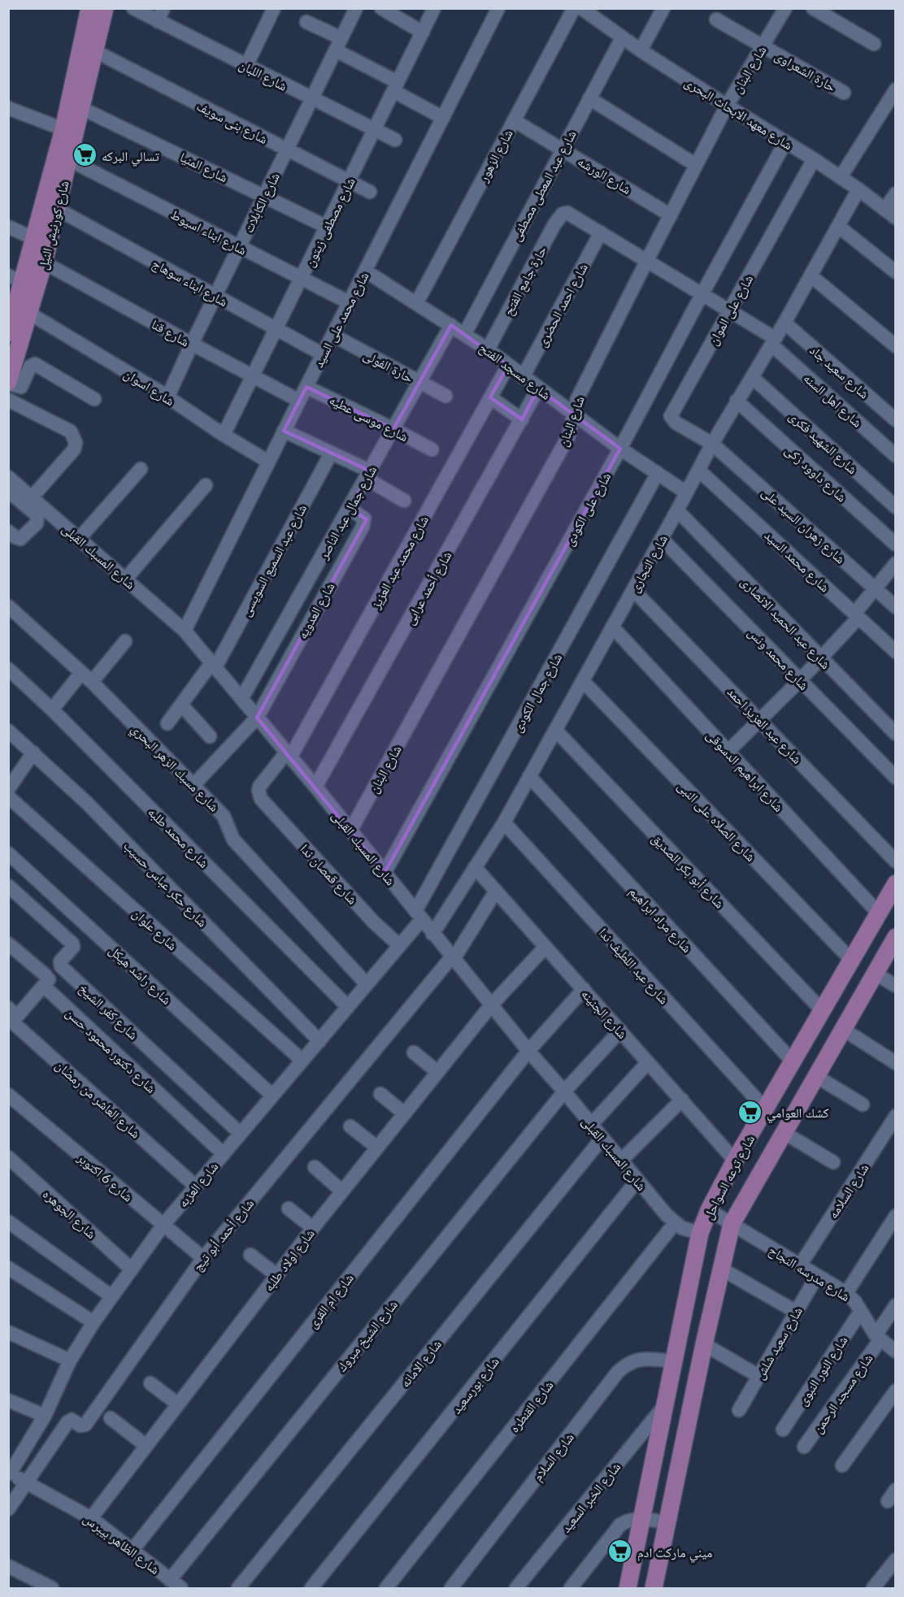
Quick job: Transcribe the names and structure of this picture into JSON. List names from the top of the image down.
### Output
{
  "streets": {
    "main road": ["شارع كورنيش النيل", "شارع ترعه السواحل"],
    "street": [
      "شارع البنان",
      "حارة الشعراوى",
      "شارع اللبان",
      "شارع معهد الابحاث البحرى",
      "شارع بنى سويف",
      "شارع الزهور",
      "شارع المنيا",
      "شارع الورشه",
      "شارع عبد المعطى مصطفى",
      "شارع الكابلات",
      "شارع مصطفى زيتون",
      "شارع ابناء اسيوط",
      "حارة جامع الفتح",
      "شارع ابناء سوهاج",
      "شارع احمد الحضرى",
      "شارع على الموان",
      "شارع محمد على السيد",
      "شارع قنا",
      "حارة الفولى",
      "شارع مسجد الفتح",
      "شارع سعيد جاد",
      "شارع اسوان",
      "شارع اهل السنه",
      "شارع موسى عطيه",
      "شارع الشهيد فكرى",
      "شارع داوود زكى",
      "شارع على الكودى",
      "شارع جمال عبد الناصر",
      "شارع زهران السيد على",
      "شارع المسبك القبلى",
      "شارع عبد السميع السويسى",
      "شارع محمد السيد",
      "شارع محمد عبد العزيز",
      "شارع التجارى",
      "شارع أحمد عرابى",
      "شارع العدويه",
      "شارع عبد الحميد الانصارى",
      "شارع محمد ونس",
      "شارع جمال الكودى",
      "شارع عبد العزيز احمد",
      "شارع مسبك الزهر البحري",
      "شارع ابراهيم الدسوقى",
      "شارع الصلاه على النبى",
      "شارع محمد طلبه",
      "شارع أبو بكر الصديق",
      "شارع قمصان ندا",
      "شارع حكر عباس حسيب",
      "شارع مراد ابراهيم",
      "شارع علوان",
      "شارع عبد اللطيف ندا",
      "شارع راشد هيكل",
      "شارع كفر الشيخ",
      "شارع الجنينه",
      "شارع دكتور محمود حسن",
      "شارع العاشر من رمضان",
      "شارع 6 اكتوبر",
      "شارع العزبه",
      "شارع السلامه",
      "شارع الجوهره",
      "شارع أحمد أبو تيج",
      "شارع اولاد طلبه",
      "شارع مدرسه النجاح",
      "شارع ام القرى",
      "شارع الشيخ مبروك",
      "شارع سعيد شلش",
      "شارع الامانه",
      "شارع النور النبوى",
      "شارع بورسعيد",
      "شارع مسجد الرحمن",
      "شارع القنطره",
      "شارع السلام",
      "شارع الخبر السعيد",
      "شارع الظاهر بيبرس"
    ]
  },
  "crossings": [
    ["شارع البنان", "حارة الشعراوى"],
    ["شارع البنان", "شارع معهد الابحاث البحرى"],
    ["شارع البنان", "شارع الورشه"],
    ["شارع البنان", "شارع مسجد الفتح"],
    ["شارع البنان", "شارع اهل السنه"],
    ["شارع البنان", "شارع المسبك القبلى"],
    ["شارع اللبان", "شارع الكابلات"],
    ["شارع اللبان", "شارع مصطفى زيتون"],
    ["شارع معهد الابحاث البحرى", "شارع عبد المعطى مصطفى"],
    ["شارع معهد الابحاث البحرى", "شارع على الموان"],
    ["شارع معهد الابحاث البحرى", "شارع على الكودى"],
    ["شارع معهد الابحاث البحرى", "شارع التجارى"],
    ["شارع بنى سويف", "شارع الكابلات"],
    ["شارع بنى سويف", "شارع مصطفى زيتون"],
    ["شارع بنى سويف", "شارع كورنيش النيل"],
    ["شارع الزهور", "شارع الورشه"],
    ["شارع الزهور", "شارع مسجد الفتح"],
    ["شارع المنيا", "شارع الكابلات"],
    ["شارع المنيا", "شارع مصطفى زيتون"],
    ["شارع المنيا", "شارع كورنيش النيل"],
    ["شارع الورشه", "شارع عبد المعطى مصطفى"],
    ["شارع عبد المعطى مصطفى", "شارع مسجد الفتح"],
    ["شارع الكابلات", "شارع ابناء اسيوط"],
    ["شارع الكابلات", "شارع ابناء سوهاج"],
    ["شارع الكابلات", "شارع قنا"],
    ["شارع الكابلات", "شارع اسوان"],
    ["شارع مصطفى زيتون", "شارع ابناء اسيوط"],
    ["شارع مصطفى زيتون", "شارع ابناء سوهاج"],
    ["شارع مصطفى زيتون", "شارع قنا"],
    ["شارع مصطفى زيتون", "شارع اسوان"],
    ["شارع كورنيش النيل", "شارع ابناء اسيوط"],
    ["شارع كورنيش النيل", "شارع ابناء سوهاج"],
    ["شارع كورنيش النيل", "شارع قنا"],
    ["شارع كورنيش النيل", "شارع اسوان"],
    ["شارع ابناء اسيوط", "شارع محمد على السيد"],
    ["حارة جامع الفتح", "شارع مسجد الفتح"],
    ["حارة جامع الفتح", "شارع اهل السنه"],
    ["شارع ابناء سوهاج", "شارع محمد على السيد"],
    ["شارع احمد الحضرى", "شارع مسجد الفتح"],
    ["شارع احمد الحضرى", "شارع اهل السنه"],
    ["شارع على الموان", "شارع اهل السنه"],
    ["شارع على الموان", "شارع زهران السيد على"],
    ["شارع على الموان", "شارع التجارى"],
    ["شارع محمد على السيد", "شارع قنا"],
    ["شارع محمد على السيد", "حارة الفولى"],
    ["شارع محمد على السيد", "شارع مسجد الفتح"],
    ["شارع محمد على السيد", "شارع اسوان"],
    ["شارع محمد على السيد", "شارع موسى عطيه"],
    ["شارع محمد على السيد", "شارع المسبك القبلى"],
    ["حارة الفولى", "شارع جمال عبد الناصر"],
    ["شارع مسجد الفتح", "شارع على الكودى"],
    ["شارع مسجد الفتح", "شارع جمال عبد الناصر"],
    ["شارع مسجد الفتح", "شارع محمد عبد العزيز"],
    ["شارع مسجد الفتح", "شارع التجارى"],
    ["شارع مسجد الفتح", "شارع أحمد عرابى"],
    ["شارع مسجد الفتح", "شارع جمال الكودى"],
    ["شارع سعيد جاد", "شارع التجارى"],
    ["شارع اهل السنه", "شارع على الكودى"],
    ["شارع اهل السنه", "شارع التجارى"],
    ["شارع موسى عطيه", "شارع جمال عبد الناصر"],
    ["شارع الشهيد فكرى", "شارع التجارى"],
    ["شارع داوود زكى", "شارع التجارى"],
    ["شارع على الكودى", "شارع المسبك القبلى"],
    ["شارع جمال عبد الناصر", "شارع المسبك القبلى"],
    ["شارع جمال عبد الناصر", "شارع العدويه"],
    ["شارع زهران السيد على", "شارع التجارى"],
    ["شارع المسبك القبلى", "شارع عبد السميع السويسى"],
    ["شارع المسبك القبلى", "شارع محمد عبد العزيز"],
    ["شارع المسبك القبلى", "شارع التجارى"],
    ["شارع المسبك القبلى", "شارع أحمد عرابى"],
    ["شارع المسبك القبلى", "شارع العدويه"],
    ["شارع المسبك القبلى", "شارع جمال الكودى"],
    ["شارع المسبك القبلى", "شارع ترعه السواحل"],
    ["شارع المسبك القبلى", "شارع العزبه"],
    ["شارع المسبك القبلى", "شارع أحمد أبو تيج"],
    ["شارع المسبك القبلى", "شارع اولاد طلبه"],
    ["شارع المسبك القبلى", "شارع ام القرى"],
    ["شارع المسبك القبلى", "شارع الشيخ مبروك"],
    ["شارع المسبك القبلى", "شارع الامانه"],
    ["شارع المسبك القبلى", "شارع بورسعيد"],
    ["شارع المسبك القبلى", "شارع القنطره"],
    ["شارع محمد السيد", "شارع التجارى"],
    ["شارع محمد عبد العزيز", "شارع قمصان ندا"],
    ["شارع التجارى", "شارع عبد الحميد الانصارى"],
    ["شارع التجارى", "شارع محمد ونس"],
    ["شارع التجارى", "شارع عبد العزيز احمد"],
    ["شارع التجارى", "شارع ابراهيم الدسوقى"],
    ["شارع التجارى", "شارع الصلاه على النبى"],
    ["شارع التجارى", "شارع أبو بكر الصديق"],
    ["شارع التجارى", "شارع مراد ابراهيم"],
    ["شارع التجارى", "شارع عبد اللطيف ندا"],
    ["شارع التجارى", "شارع الجنينه"],
    ["شارع جمال الكودى", "شارع العزبه"],
    ["شارع مسبك الزهر البحري", "شارع العزبه"],
    ["شارع ابراهيم الدسوقى", "شارع ترعه السواحل"],
    ["شارع الصلاه على النبى", "شارع ترعه السواحل"],
    ["شارع محمد طلبه", "شارع العزبه"],
    ["شارع أبو بكر الصديق", "شارع ترعه السواحل"],
    ["شارع قمصان ندا", "شارع العزبه"],
    ["شارع حكر عباس حسيب", "شارع العزبه"],
    ["شارع مراد ابراهيم", "شارع ترعه السواحل"],
    ["شارع علوان", "شارع العزبه"],
    ["شارع عبد اللطيف ندا", "شارع ترعه السواحل"],
    ["شارع راشد هيكل", "شارع العزبه"],
    ["شارع كفر الشيخ", "شارع العزبه"],
    ["شارع الجنينه", "شارع ترعه السواحل"],
    ["شارع الجنينه", "شارع أحمد أبو تيج"],
    ["شارع الجنينه", "شارع اولاد طلبه"],
    ["شارع الجنينه", "شارع ام القرى"],
    ["شارع الجنينه", "شارع الشيخ مبروك"],
    ["شارع دكتور محمود حسن", "شارع العزبه"],
    ["شارع العاشر من رمضان", "شارع العزبه"],
    ["شارع 6 اكتوبر", "شارع العزبه"],
    ["شارع 6 اكتوبر", "شارع أحمد أبو تيج"],
    ["شارع ترعه السواحل", "شارع مدرسه النجاح"],
    ["شارع ترعه السواحل", "شارع السلام"],
    ["شارع ترعه السواحل", "شارع الخبر السعيد"],
    ["شارع العزبه", "شارع الجوهره"],
    ["شارع العزبه", "شارع الظاهر بيبرس"],
    ["شارع السلامه", "شارع مدرسه النجاح"],
    ["شارع أحمد أبو تيج", "شارع الظاهر بيبرس"],
    ["شارع اولاد طلبه", "شارع الظاهر بيبرس"],
    ["شارع مدرسه النجاح", "شارع سعيد شلش"],
    ["شارع مدرسه النجاح", "شارع النور النبوى"],
    ["شارع مدرسه النجاح", "شارع مسجد الرحمن"],
    ["شارع ام القرى", "شارع الظاهر بيبرس"],
    ["شارع الشيخ مبروك", "شارع الظاهر بيبرس"]
  ],
  "places": {
    "supermarket": ["تسالي البركه", "كشك العوامي", "ميني ماركت ادم"]
  }
}
